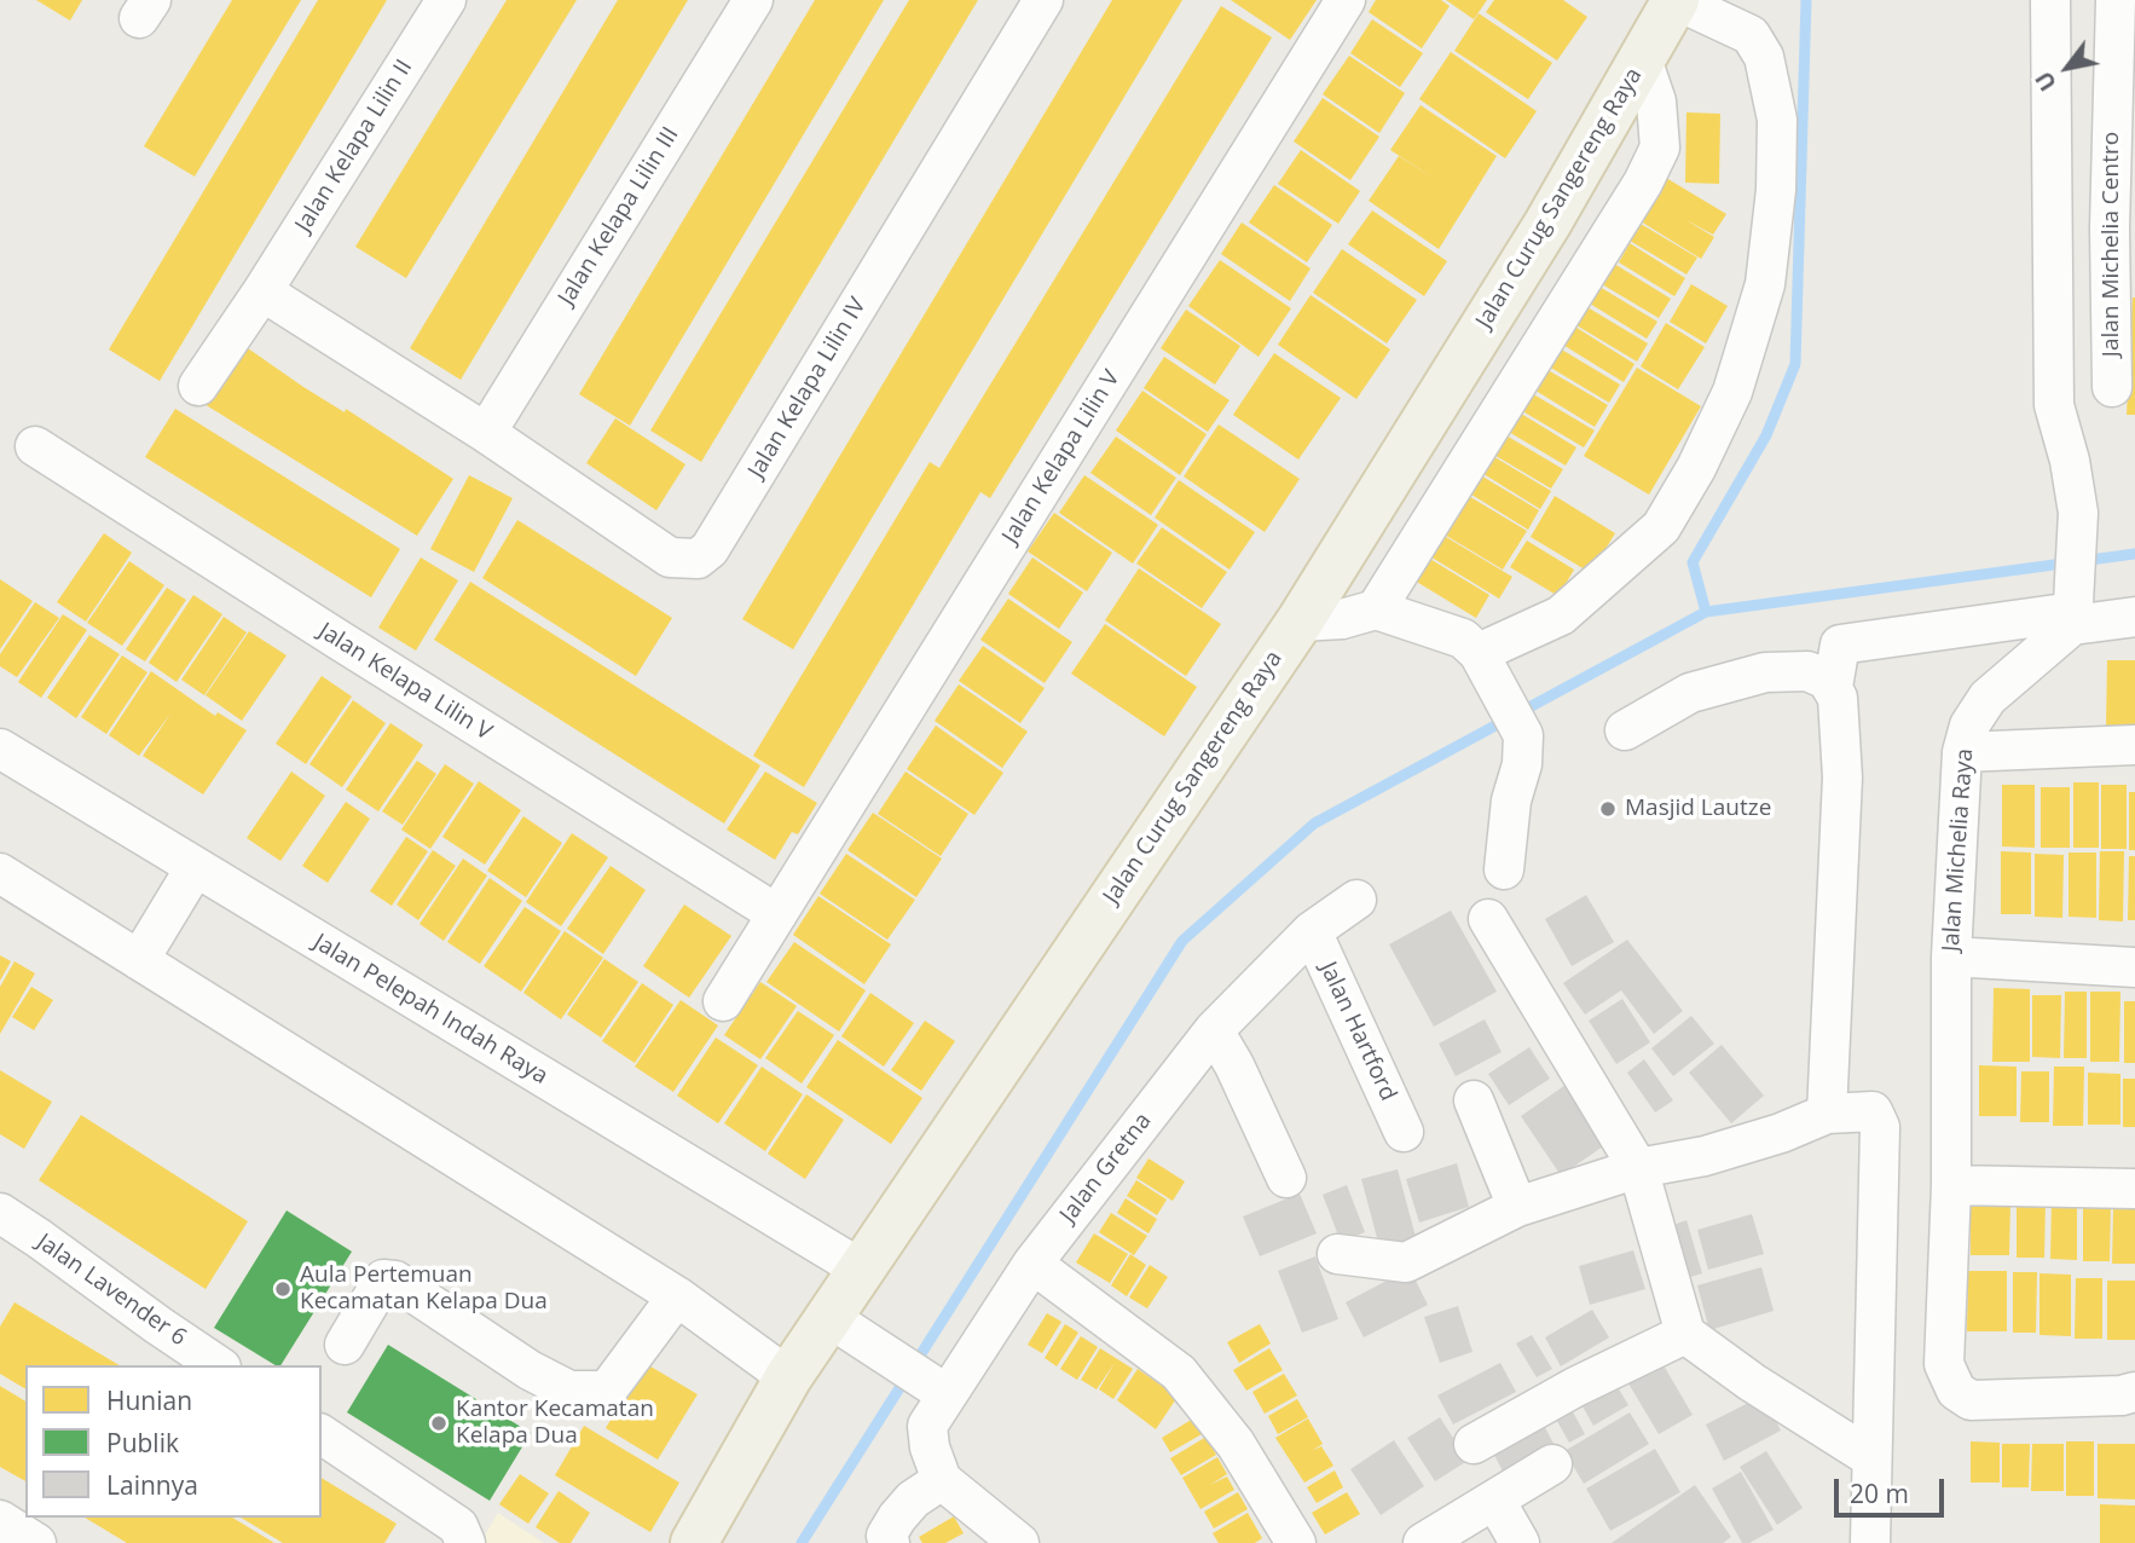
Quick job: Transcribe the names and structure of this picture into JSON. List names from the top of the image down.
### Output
{
  "streets": {
    "main road": ["Jalan Curug Sangereng Raya"],
    "street": [
      "Jalan Kelapa Lilin II",
      "Jalan Kelapa Lilin III",
      "Jalan Michelia Centro",
      "Jalan Kelapa Lilin IV",
      "Jalan Kelapa Lilin V",
      "Jalan Michelia Raya",
      "Jalan Pelepah Indah Raya",
      "Jalan Hartford",
      "Jalan Gretna",
      "Jalan Lavender 6"
    ]
  },
  "crossings": [
    ["Jalan Curug Sangereng Raya", "Jalan Pelepah Indah Raya"],
    ["Jalan Kelapa Lilin III", "Jalan Kelapa Lilin IV"],
    ["Jalan Hartford", "Jalan Gretna"]
  ],
  "places": ["Masjid Lautze", "Aula Pertemuan Kecamatan Kelapa Dua", "Kantor Kecamatan Kelapa Dua"],
  "legend": ["Hunian", "Publik", "Lainnya"],
  "scale_bar": "20 m",
  "north": "bottom left"
}
